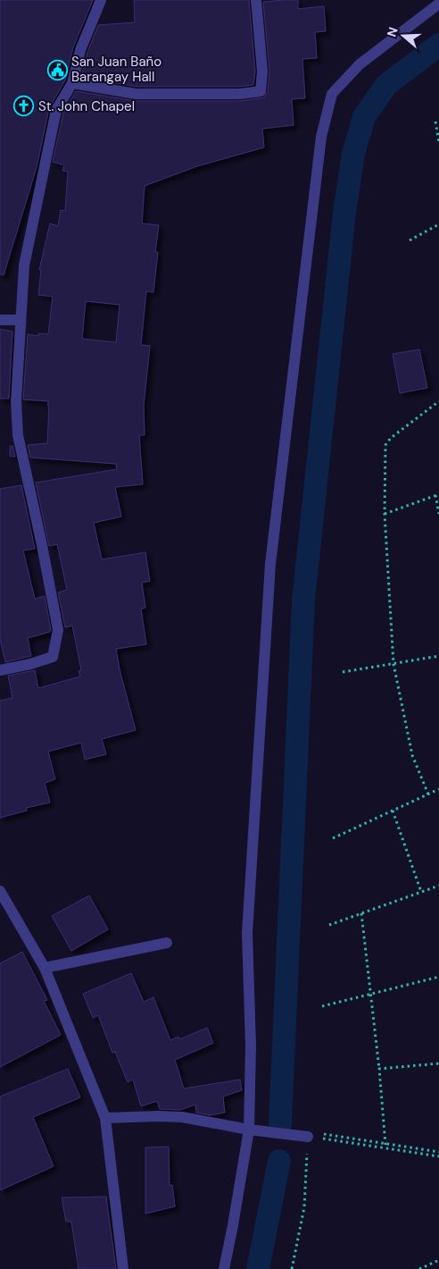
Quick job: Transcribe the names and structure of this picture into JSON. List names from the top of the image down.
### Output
{
  "places": {
    "public building": ["San Juan Baño Barangay Hall"],
    "church": ["St. John Chapel"]
  },
  "north": "left"
}
